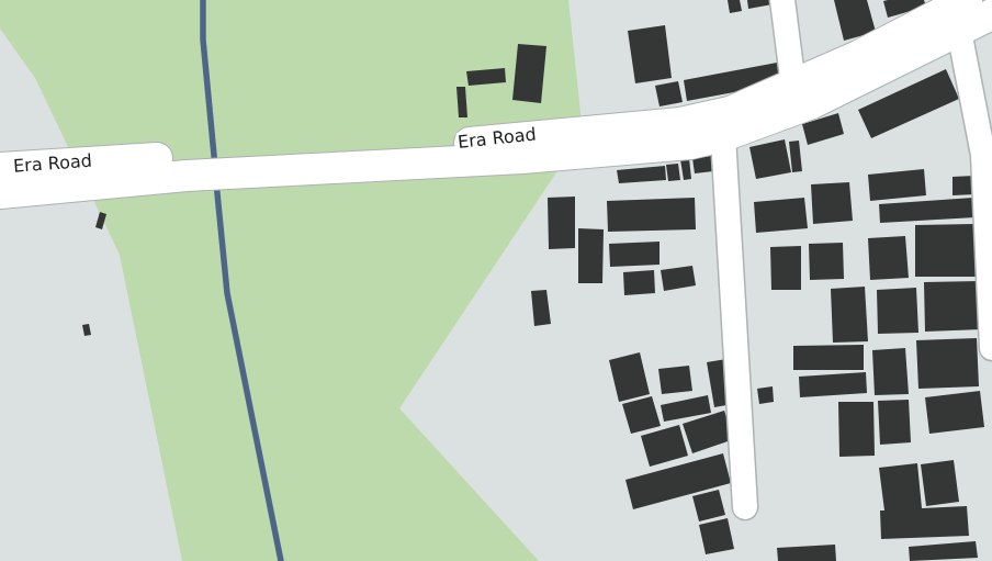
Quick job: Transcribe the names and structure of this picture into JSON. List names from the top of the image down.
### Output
{
  "streets": {
    "main road": ["Era Road"]
  }
}
